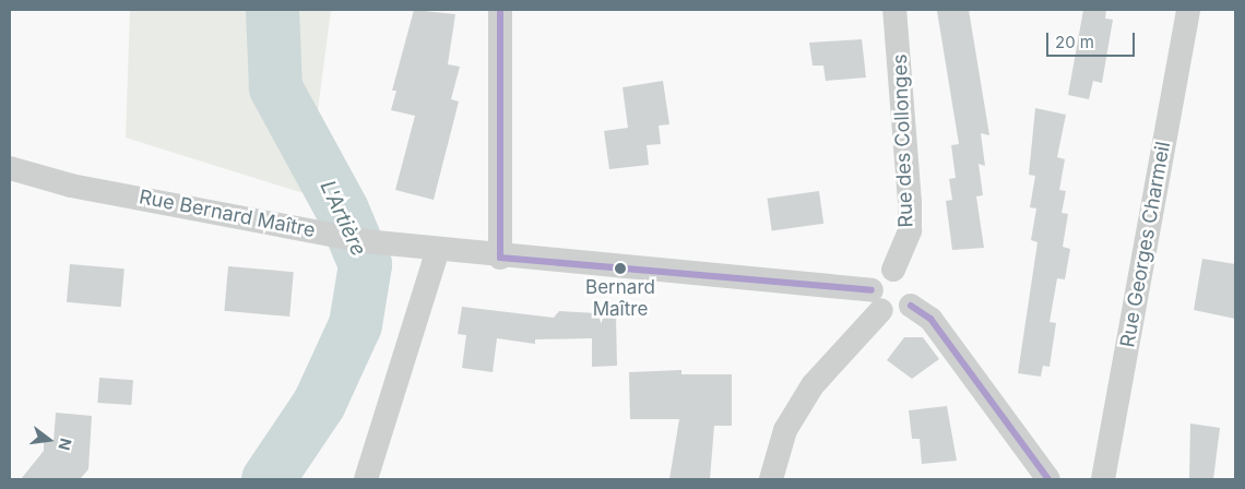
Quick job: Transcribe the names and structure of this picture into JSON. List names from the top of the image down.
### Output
{
  "streets": {
    "street": ["Rue des Collonges", "Rue Bernard Maître", "Rue Georges Charmeil"]
  },
  "crossings": [
    ["Rue des Collonges", "Rue Bernard Maître"]
  ],
  "water": ["L'Artière"],
  "places": ["Bernard Maître"],
  "scale_bar": "20 m",
  "north": "right"
}
